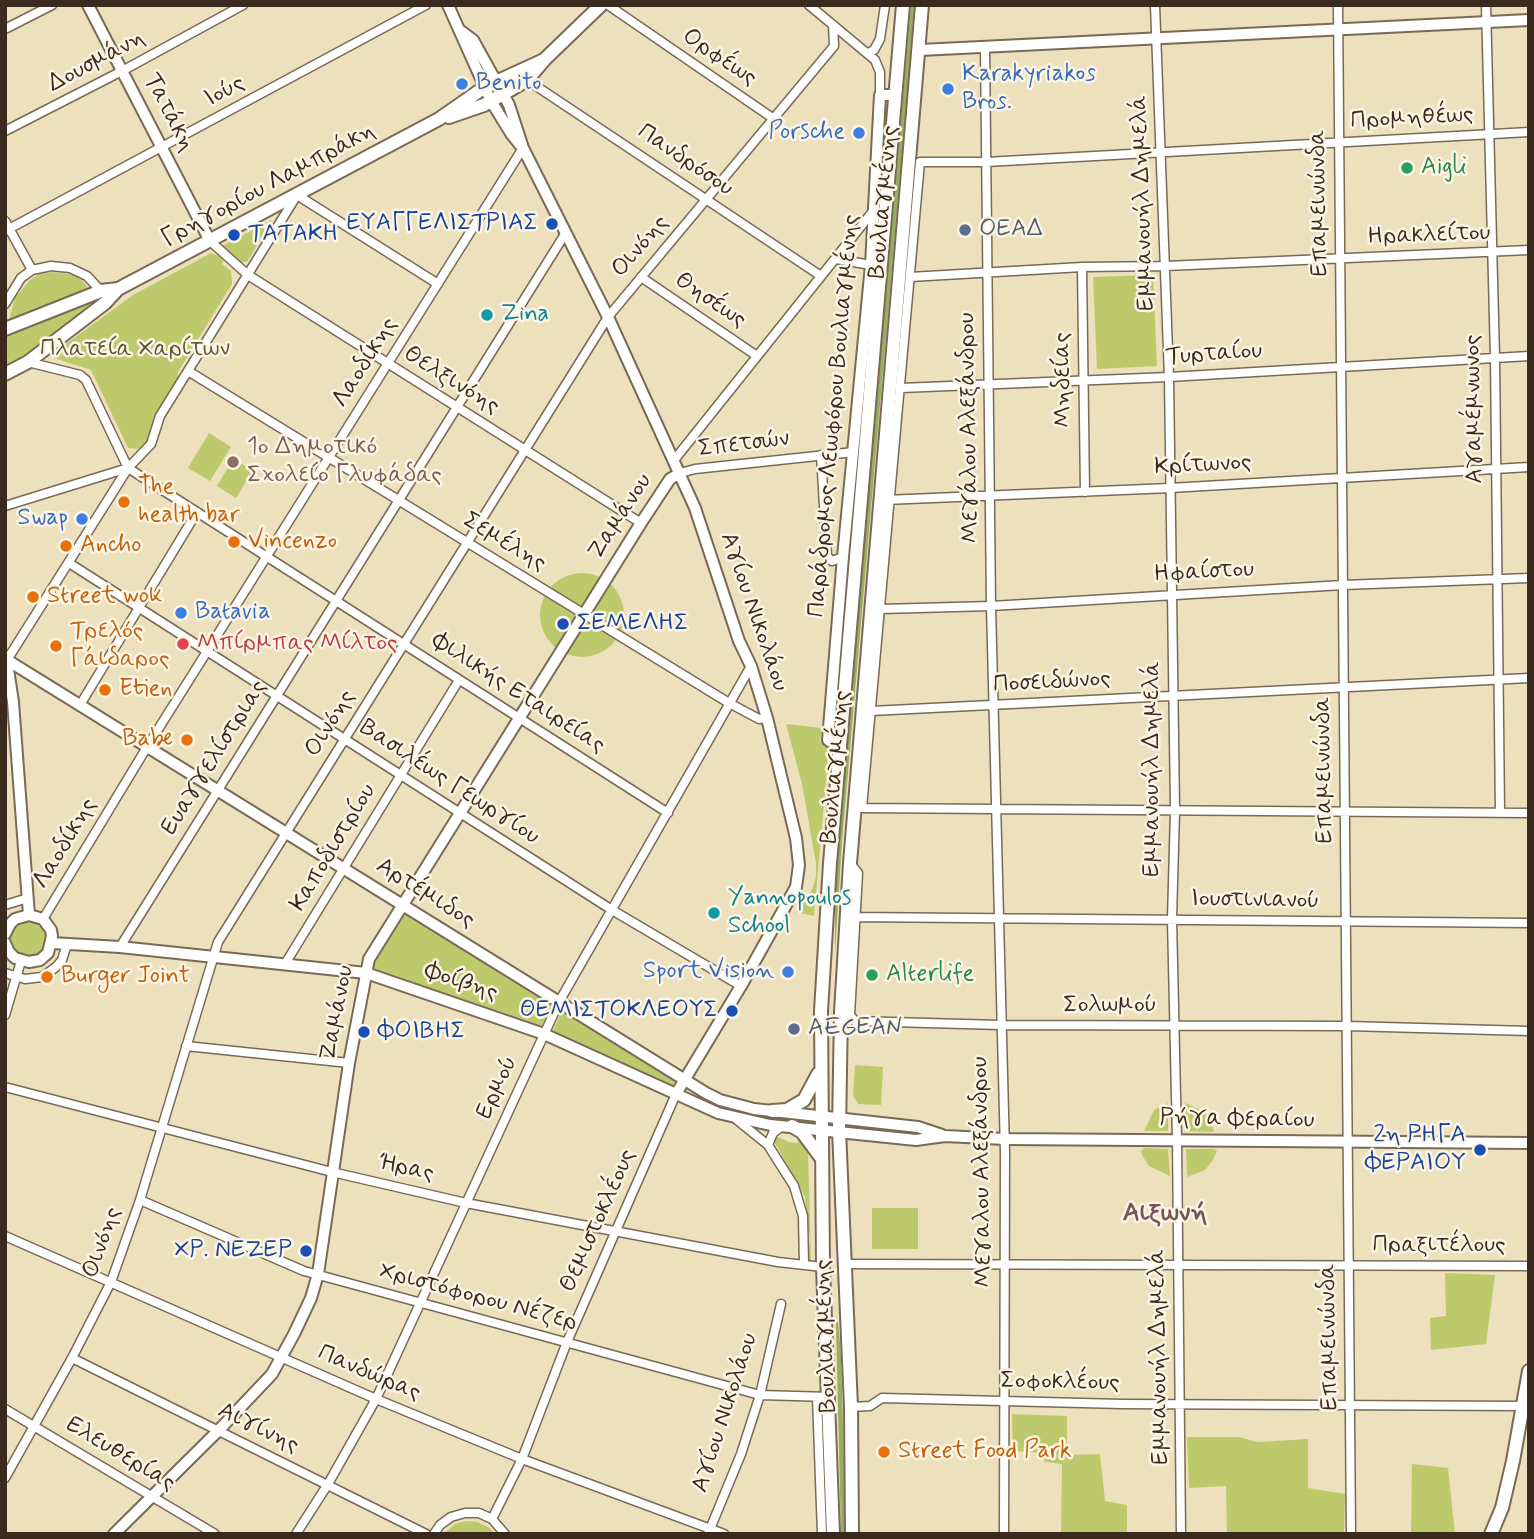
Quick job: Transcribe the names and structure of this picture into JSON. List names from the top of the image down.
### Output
{
  "streets": {
    "main road": ["Γρηγορίου Λαμπράκη", "Βουλιαγμένης"],
    "street": [
      "Ορφέως",
      "Δουσμάνη",
      "Ιούς",
      "Τατάκη",
      "Προμηθέως",
      "Πανδρόσου",
      "Εμμανουήλ Δημελά",
      "Επαμεινώνδα",
      "Ηρακλείτου",
      "Οινόης",
      "Θησέως",
      "Τυρταίου",
      "Λαοδίκης",
      "Μηδείας",
      "Θελξινόης",
      "Αγαμέμνωνος",
      "Παράδρομος Λεωφόρου Βουλιαγμένης",
      "Μεγάλου Αλεξάνδρου",
      "Σπετσών",
      "Κρίτωνος",
      "Ζαμάνου",
      "Σεμέλης",
      "Ηφαίστου",
      "Αγίου Νικολάου",
      "Ποσειδώνος",
      "Φιλικής Εταιρείας",
      "Ευαγγελίστριας",
      "Βασιλέως Γεωργίου",
      "Καποδιστρίου",
      "Αρτέμιδος",
      "Ιουστινιανού",
      "Φοίβης",
      "Σολωμού",
      "Ερμού",
      "Ρήγα Φεραίου",
      "Ήρας",
      "Μεγαλου Αλεξάνδρου",
      "Θεμιστοκλέους",
      "Πραξιτέλους",
      "Χριστόφορου Νέζερ",
      "Πανδώρας",
      "Σοφοκλέους",
      "Αιγίνης",
      "Ελευθερίας"
    ]
  },
  "crossings": [
    ["Ορφέως", "Οινόης"],
    ["Δουσμάνη", "Τατάκη"],
    ["Ιούς", "Τατάκη"],
    ["Τατάκη", "Γρηγορίου Λαμπράκη"],
    ["Τατάκη", "Θελξινόης"],
    ["Προμηθέως", "Εμμανουήλ Δημελά"],
    ["Προμηθέως", "Επαμεινώνδα"],
    ["Προμηθέως", "Ηρακλείτου"],
    ["Προμηθέως", "Αγαμέμνωνος"],
    ["Προμηθέως", "Μεγάλου Αλεξάνδρου"],
    ["Πανδρόσου", "Γρηγορίου Λαμπράκη"],
    ["Πανδρόσου", "Οινόης"],
    ["Πανδρόσου", "Ζαμάνου"],
    ["Γρηγορίου Λαμπράκη", "Θελξινόης"],
    ["Γρηγορίου Λαμπράκη", "Αγίου Νικολάου"],
    ["Βουλιαγμένης", "Παράδρομος Λεωφόρου Βουλιαγμένης"],
    ["Βουλιαγμένης", "Κρίτωνος"],
    ["Βουλιαγμένης", "Αρτέμιδος"],
    ["Βουλιαγμένης", "Φοίβης"],
    ["Βουλιαγμένης", "Σολωμού"],
    ["Βουλιαγμένης", "Ρήγα Φεραίου"],
    ["Βουλιαγμένης", "Ήρας"],
    ["Βουλιαγμένης", "Πραξιτέλους"],
    ["Βουλιαγμένης", "Χριστόφορου Νέζερ"],
    ["Βουλιαγμένης", "Σοφοκλέους"],
    ["Εμμανουήλ Δημελά", "Ηρακλείτου"],
    ["Εμμανουήλ Δημελά", "Τυρταίου"],
    ["Εμμανουήλ Δημελά", "Κρίτωνος"],
    ["Εμμανουήλ Δημελά", "Ηφαίστου"],
    ["Εμμανουήλ Δημελά", "Ποσειδώνος"],
    ["Εμμανουήλ Δημελά", "Ιουστινιανού"],
    ["Εμμανουήλ Δημελά", "Σολωμού"],
    ["Εμμανουήλ Δημελά", "Ρήγα Φεραίου"],
    ["Εμμανουήλ Δημελά", "Πραξιτέλους"],
    ["Εμμανουήλ Δημελά", "Σοφοκλέους"],
    ["Επαμεινώνδα", "Ηρακλείτου"],
    ["Επαμεινώνδα", "Τυρταίου"],
    ["Επαμεινώνδα", "Κρίτωνος"],
    ["Επαμεινώνδα", "Ηφαίστου"],
    ["Επαμεινώνδα", "Ποσειδώνος"],
    ["Επαμεινώνδα", "Ιουστινιανού"],
    ["Επαμεινώνδα", "Σολωμού"],
    ["Επαμεινώνδα", "Ρήγα Φεραίου"],
    ["Επαμεινώνδα", "Πραξιτέλους"],
    ["Επαμεινώνδα", "Σοφοκλέους"],
    ["Ηρακλείτου", "Μηδείας"],
    ["Ηρακλείτου", "Αγαμέμνωνος"],
    ["Ηρακλείτου", "Μεγάλου Αλεξάνδρου"],
    ["Οινόης", "Θησέως"],
    ["Οινόης", "Θελξινόης"],
    ["Οινόης", "Σεμέλης"],
    ["Οινόης", "Αγίου Νικολάου"],
    ["Οινόης", "Φιλικής Εταιρείας"],
    ["Οινόης", "Βασιλέως Γεωργίου"],
    ["Οινόης", "Αρτέμιδος"],
    ["Οινόης", "Φοίβης"],
    ["Οινόης", "Ήρας"],
    ["Οινόης", "Χριστόφορου Νέζερ"],
    ["Οινόης", "Πανδώρας"],
    ["Οινόης", "Αιγίνης"],
    ["Οινόης", "Ελευθερίας"],
    ["Θησέως", "Ζαμάνου"],
    ["Τυρταίου", "Μηδείας"],
    ["Τυρταίου", "Αγαμέμνωνος"],
    ["Τυρταίου", "Μεγάλου Αλεξάνδρου"],
    ["Λαοδίκης", "Θελξινόης"],
    ["Λαοδίκης", "Σεμέλης"],
    ["Λαοδίκης", "Αγίου Νικολάου"],
    ["Λαοδίκης", "Φιλικής Εταιρείας"],
    ["Λαοδίκης", "Βασιλέως Γεωργίου"],
    ["Λαοδίκης", "Αρτέμιδος"],
    ["Μηδείας", "Κρίτωνος"],
    ["Θελξινόης", "Ζαμάνου"],
    ["Θελξινόης", "Ευαγγελίστριας"],
    ["Αγαμέμνωνος", "Κρίτωνος"],
    ["Αγαμέμνωνος", "Ηφαίστου"],
    ["Αγαμέμνωνος", "Ποσειδώνος"],
    ["Παράδρομος Λεωφόρου Βουλιαγμένης", "Σπετσών"],
    ["Παράδρομος Λεωφόρου Βουλιαγμένης", "Ζαμάνου"],
    ["Μεγάλου Αλεξάνδρου", "Κρίτωνος"],
    ["Μεγάλου Αλεξάνδρου", "Ηφαίστου"],
    ["Μεγάλου Αλεξάνδρου", "Ποσειδώνος"],
    ["Μεγάλου Αλεξάνδρου", "Μεγαλου Αλεξάνδρου"],
    ["Σπετσών", "Ζαμάνου"],
    ["Σπετσών", "Αγίου Νικολάου"],
    ["Ζαμάνου", "Σεμέλης"],
    ["Ζαμάνου", "Αγίου Νικολάου"],
    ["Ζαμάνου", "Φιλικής Εταιρείας"],
    ["Ζαμάνου", "Βασιλέως Γεωργίου"],
    ["Ζαμάνου", "Αρτέμιδος"],
    ["Ζαμάνου", "Φοίβης"],
    ["Ζαμάνου", "Ήρας"],
    ["Ζαμάνου", "Χριστόφορου Νέζερ"],
    ["Ζαμάνου", "Πανδώρας"],
    ["Ζαμάνου", "Αιγίνης"],
    ["Ζαμάνου", "Ελευθερίας"],
    ["Σεμέλης", "Αγίου Νικολάου"],
    ["Σεμέλης", "Ευαγγελίστριας"],
    ["Σεμέλης", "Ερμού"],
    ["Αγίου Νικολάου", "Ευαγγελίστριας"],
    ["Αγίου Νικολάου", "Βασιλέως Γεωργίου"],
    ["Αγίου Νικολάου", "Αρτέμιδος"],
    ["Αγίου Νικολάου", "Φοίβης"],
    ["Αγίου Νικολάου", "Ερμού"],
    ["Αγίου Νικολάου", "Θεμιστοκλέους"],
    ["Αγίου Νικολάου", "Χριστόφορου Νέζερ"],
    ["Αγίου Νικολάου", "Πανδώρας"],
    ["Φιλικής Εταιρείας", "Ευαγγελίστριας"],
    ["Φιλικής Εταιρείας", "Καποδιστρίου"],
    ["Φιλικής Εταιρείας", "Ερμού"],
    ["Ευαγγελίστριας", "Βασιλέως Γεωργίου"],
    ["Ευαγγελίστριας", "Αρτέμιδος"],
    ["Ευαγγελίστριας", "Φοίβης"],
    ["Βασιλέως Γεωργίου", "Καποδιστρίου"],
    ["Βασιλέως Γεωργίου", "Ερμού"],
    ["Καποδιστρίου", "Αρτέμιδος"],
    ["Καποδιστρίου", "Φοίβης"],
    ["Αρτέμιδος", "Φοίβης"],
    ["Αρτέμιδος", "Ερμού"],
    ["Ιουστινιανού", "Σολωμού"],
    ["Ιουστινιανού", "Μεγαλου Αλεξάνδρου"],
    ["Φοίβης", "Ερμού"],
    ["Φοίβης", "Ρήγα Φεραίου"],
    ["Φοίβης", "Θεμιστοκλέους"],
    ["Σολωμού", "Μεγαλου Αλεξάνδρου"],
    ["Ερμού", "Ήρας"],
    ["Ερμού", "Χριστόφορου Νέζερ"],
    ["Ερμού", "Πανδώρας"],
    ["Ερμού", "Αιγίνης"],
    ["Ρήγα Φεραίου", "Μεγαλου Αλεξάνδρου"],
    ["Ήρας", "Θεμιστοκλέους"],
    ["Μεγαλου Αλεξάνδρου", "Πραξιτέλους"],
    ["Μεγαλου Αλεξάνδρου", "Σοφοκλέους"],
    ["Θεμιστοκλέους", "Χριστόφορου Νέζερ"],
    ["Θεμιστοκλέους", "Πανδώρας"]
  ],
  "districts": ["Αιξωνή"],
  "parks": ["Πλατεία Χαρίτων"],
  "places": [
    "Benito",
    "Karakyriakos Bros.",
    "Porsche",
    "Aigli",
    "ΕΥΑΓΓΕΛΙΣΤΡΙΑΣ",
    "ΟΕΑΔ",
    "ΤΑΤΑΚΗ",
    "Zina",
    "1ο Δημοτικό Σχολείο Γλυφάδας",
    "The health bar",
    "Swap",
    "Vincenzo",
    "Ancho",
    "Street wok",
    "Batavia",
    "ΣΕΜΕΛΗΣ",
    "Μπίρμπας Μίλτος",
    "Τρελός Γάιδαρος",
    "Etien",
    "Babe",
    "Yannopoulos School",
    "Sport Vision",
    "Alterlife",
    "Burger Joint",
    "ΘΕΜΙΣΤΟΚΛΕΟΥΣ",
    "AEGEAN",
    "ΦΟΙΒΗΣ",
    "2η ΡΗΓΑ ΦΕΡΑΙΟΥ",
    "ΧΡ. ΝΕΖΕΡ",
    "Street Food Park"
  ]
}
